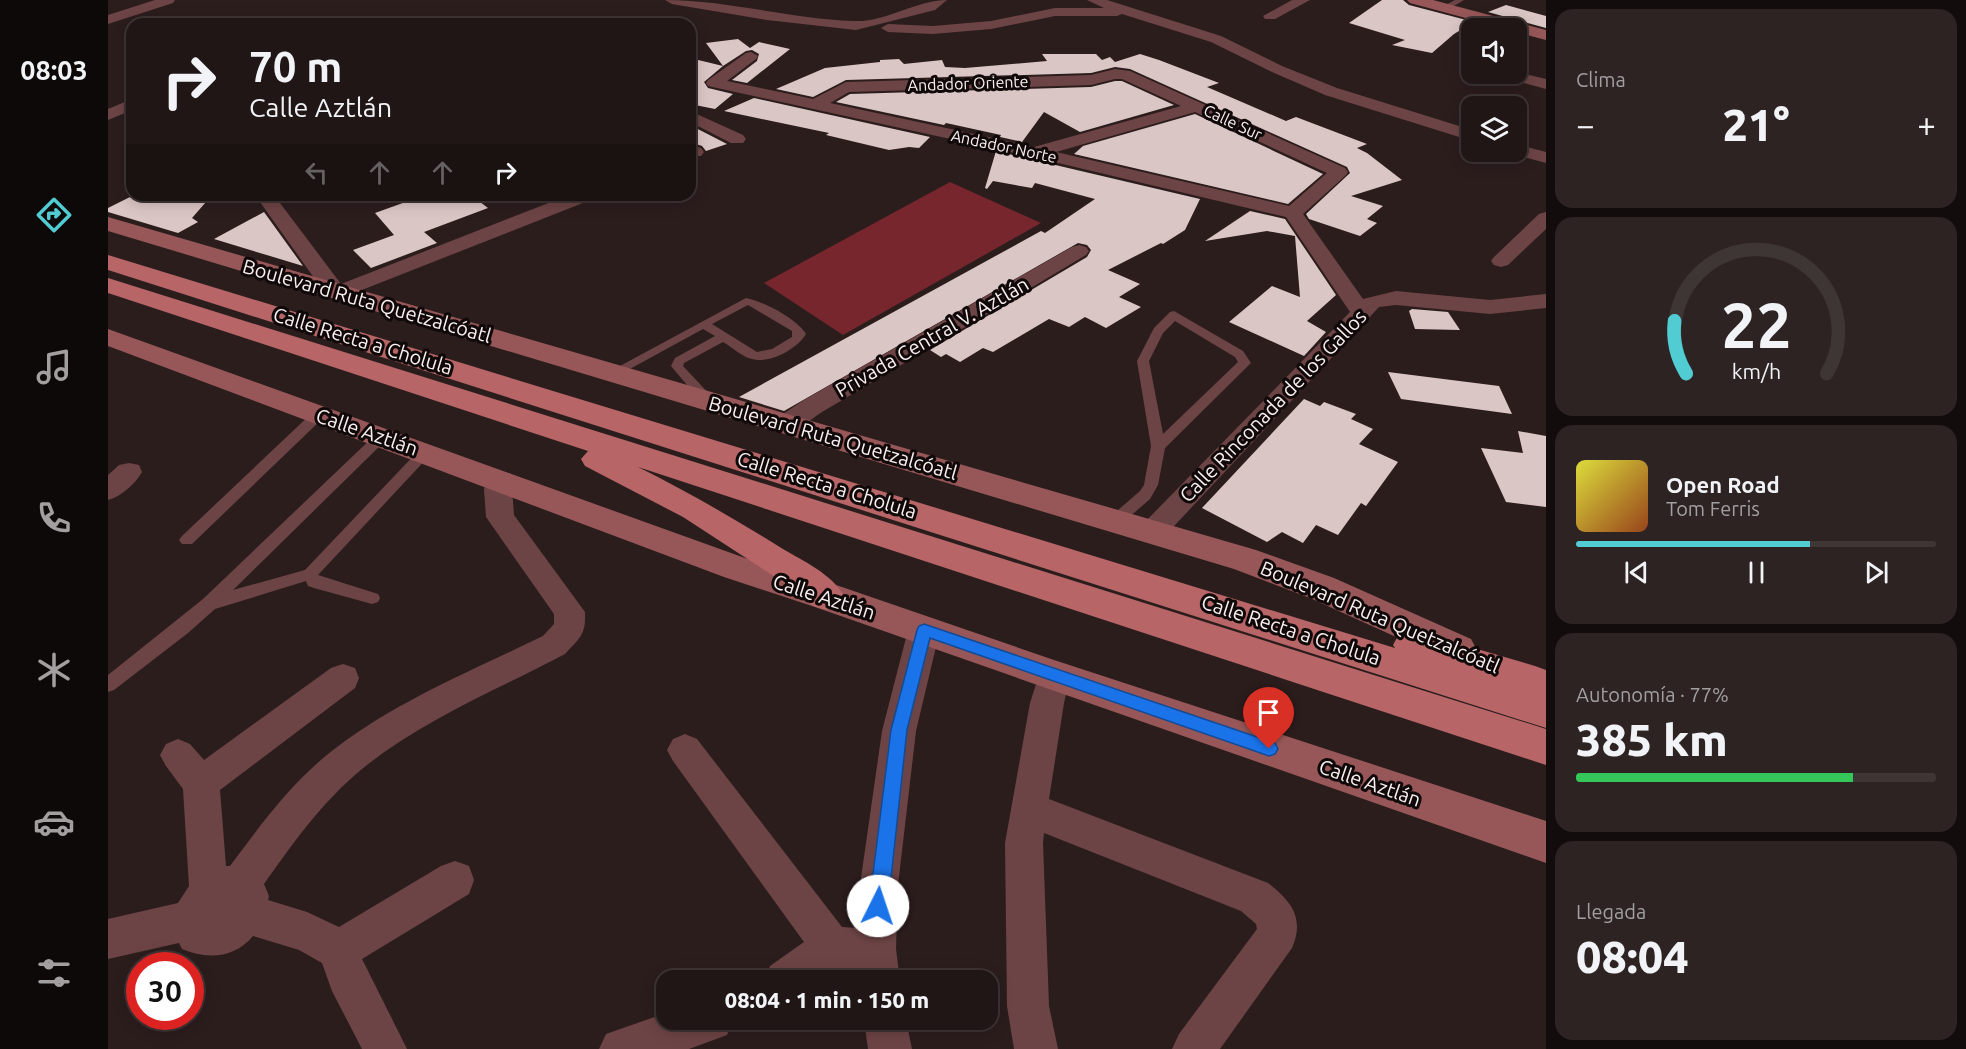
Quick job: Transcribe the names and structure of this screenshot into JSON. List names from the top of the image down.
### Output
{
  "streets": {
    "main road": ["Boulevard Ruta Quetzalcóatl", "Calle Recta a Cholula", "Calle Aztlán"],
    "street": [
      "Andador Oriente",
      "Calle Sur",
      "Andador Norte",
      "Privada Central V. Aztlán",
      "Calle Rinconada de los Gallos"
    ]
  },
  "crossings": [
    ["Andador Oriente", "Calle Sur"],
    ["Andador Oriente", "Andador Norte"],
    ["Calle Sur", "Andador Norte"],
    ["Boulevard Ruta Quetzalcóatl", "Privada Central V. Aztlán"],
    ["Boulevard Ruta Quetzalcóatl", "Calle Recta a Cholula"],
    ["Boulevard Ruta Quetzalcóatl", "Calle Rinconada de los Gallos"]
  ],
  "page": {
    "tabs": "08:03",
    "tile": [
      "Clima",
      ["Autonomía · 77%", "385 km"],
      ["Llegada", "08:04"]
    ],
    "turn": ["70 m", "Calle Aztlán"],
    "heat": ["−", "21°", "+"],
    "song": ["Open Road", "Tom Ferris"],
    "limit": "30",
    "trip": "08:04 · 1 min · 150 m",
    "gauge": ["22", "km/h"]
  }
}
